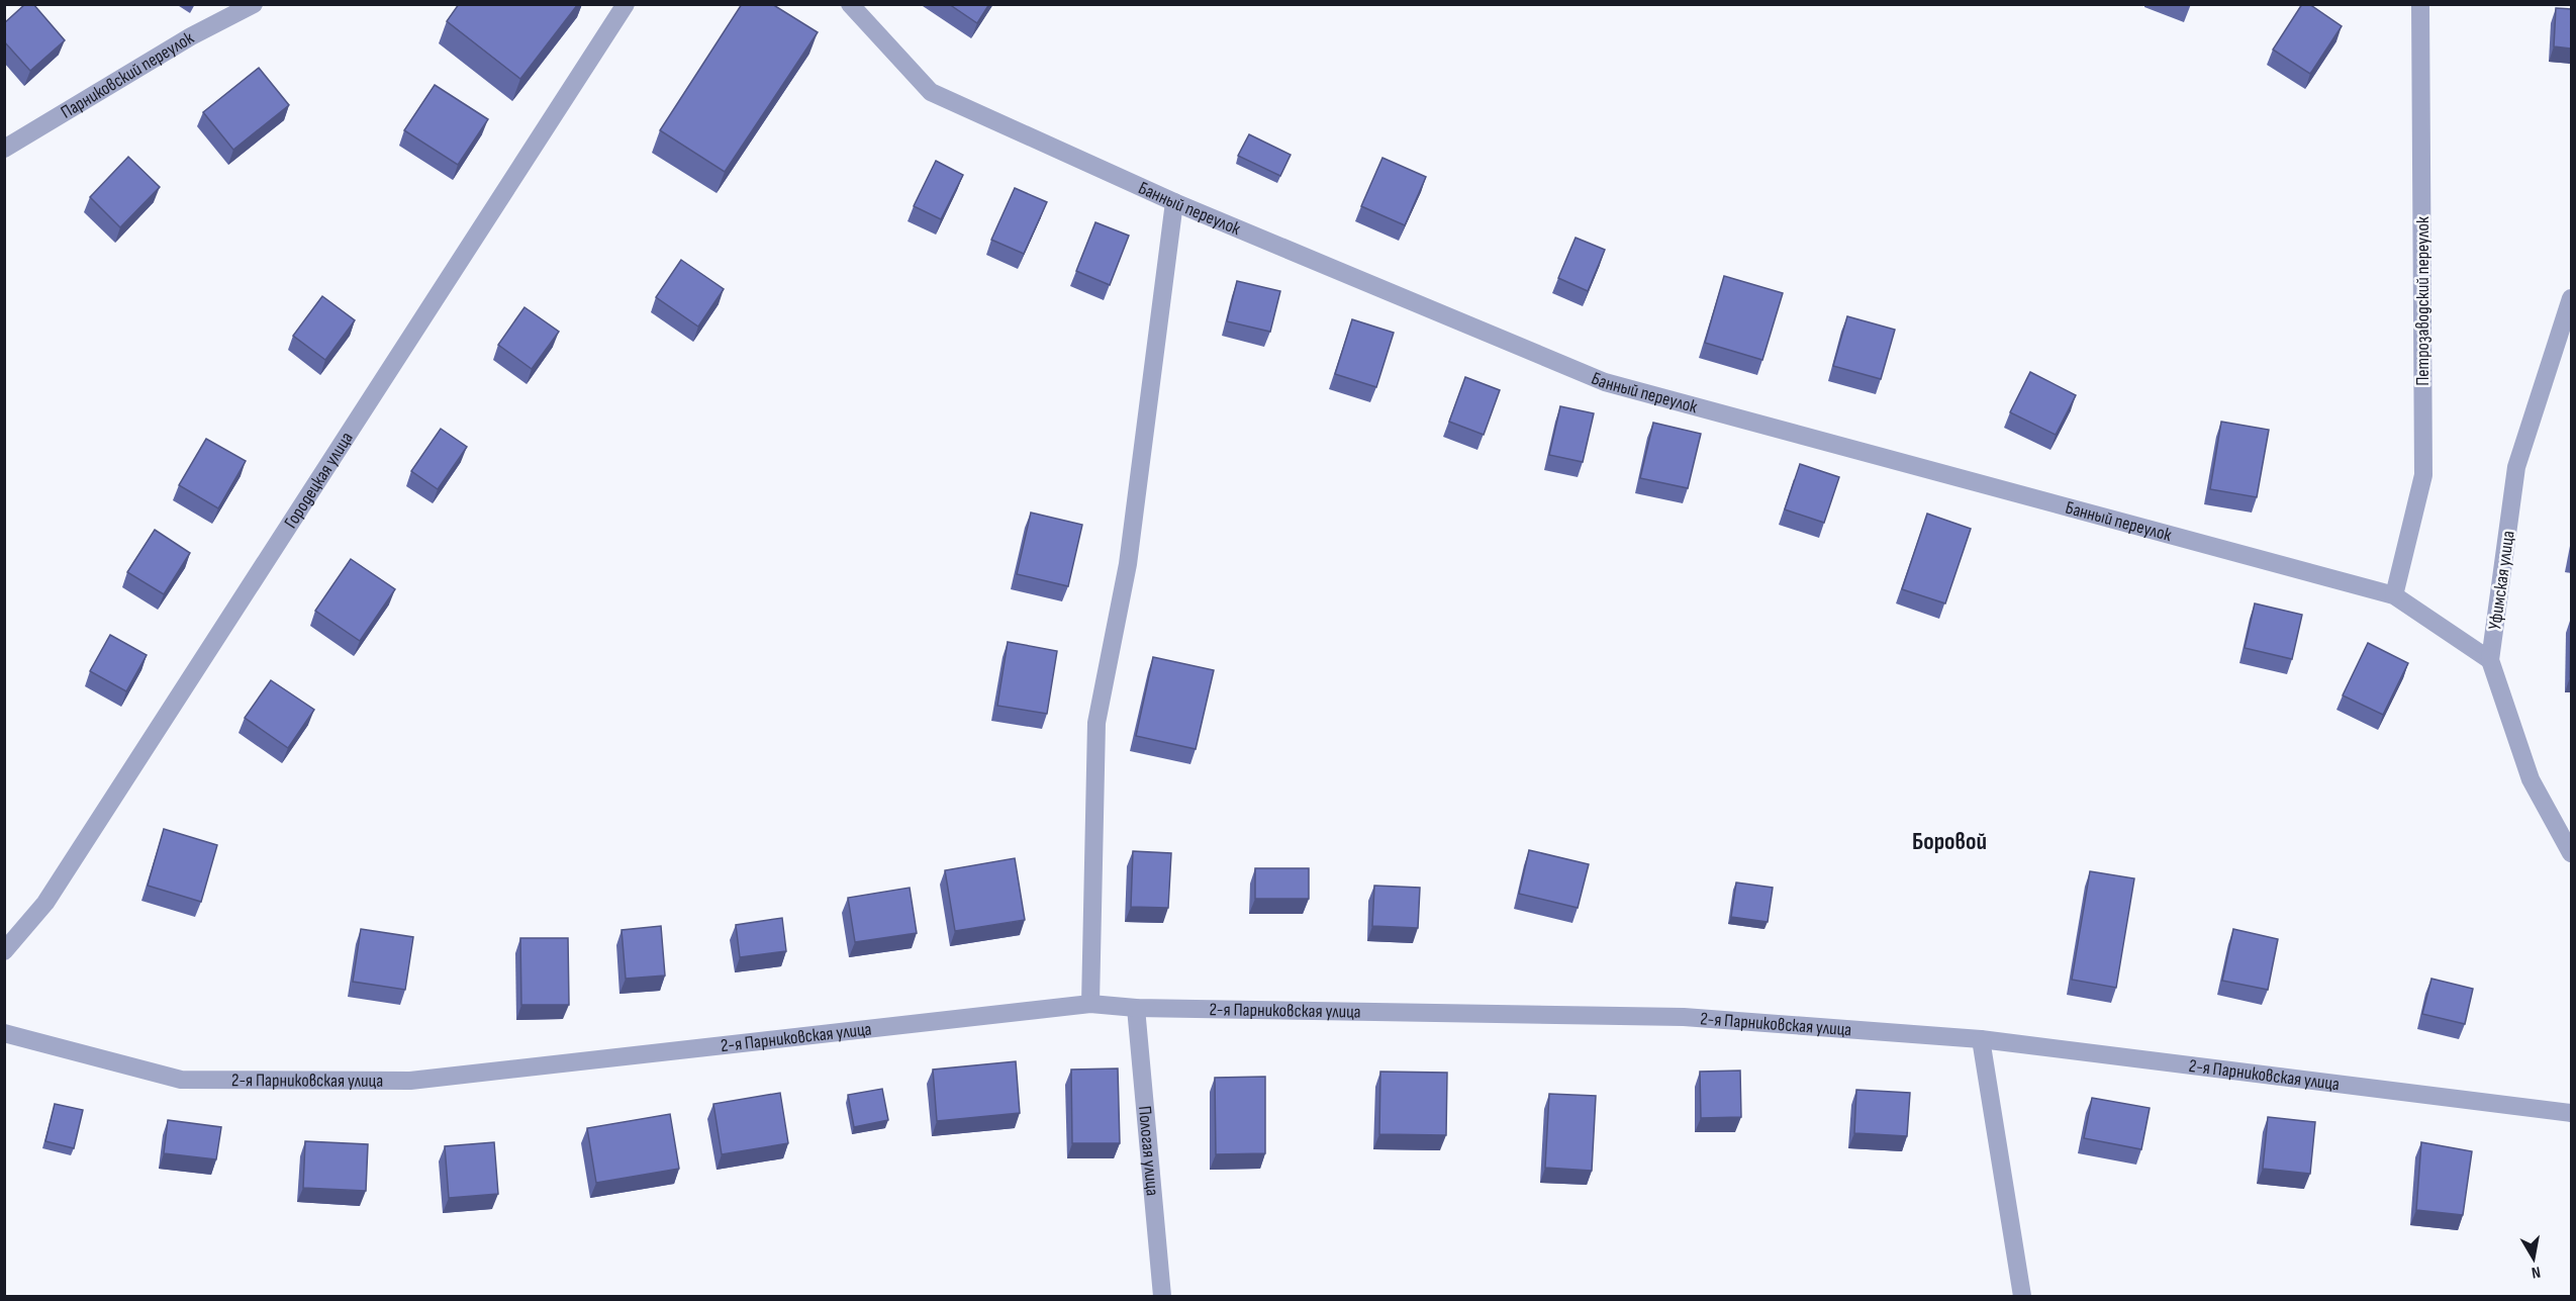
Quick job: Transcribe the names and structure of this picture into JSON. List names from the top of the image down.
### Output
{
  "streets": {
    "street": [
      "Парниковский переулок",
      "Банный переулок",
      "Петрозаводский переулок",
      "Городецкая улица",
      "Уфимская улица",
      "2-я Парниковская улица",
      "Пологая улица"
    ]
  },
  "crossings": [
    ["Банный переулок", "Петрозаводский переулок"],
    ["Банный переулок", "Уфимская улица"],
    ["2-я Парниковская улица", "Пологая улица"]
  ],
  "districts": ["Боровой"],
  "north": "bottom"
}
